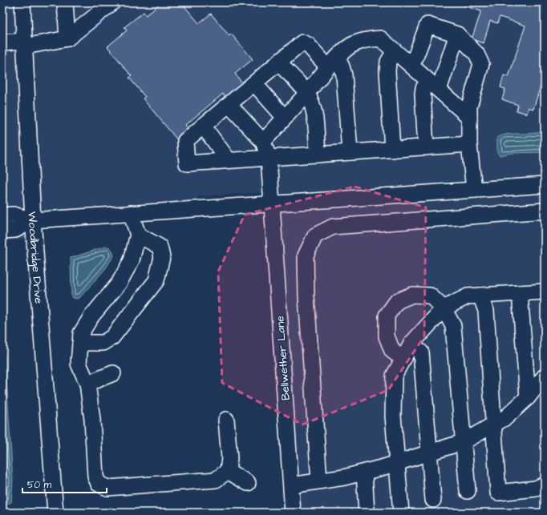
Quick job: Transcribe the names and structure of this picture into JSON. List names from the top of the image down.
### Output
{
  "streets": {
    "street": ["Woodbridge Drive", "Bellwether Lane"]
  },
  "scale_bar": "50 m"
}
